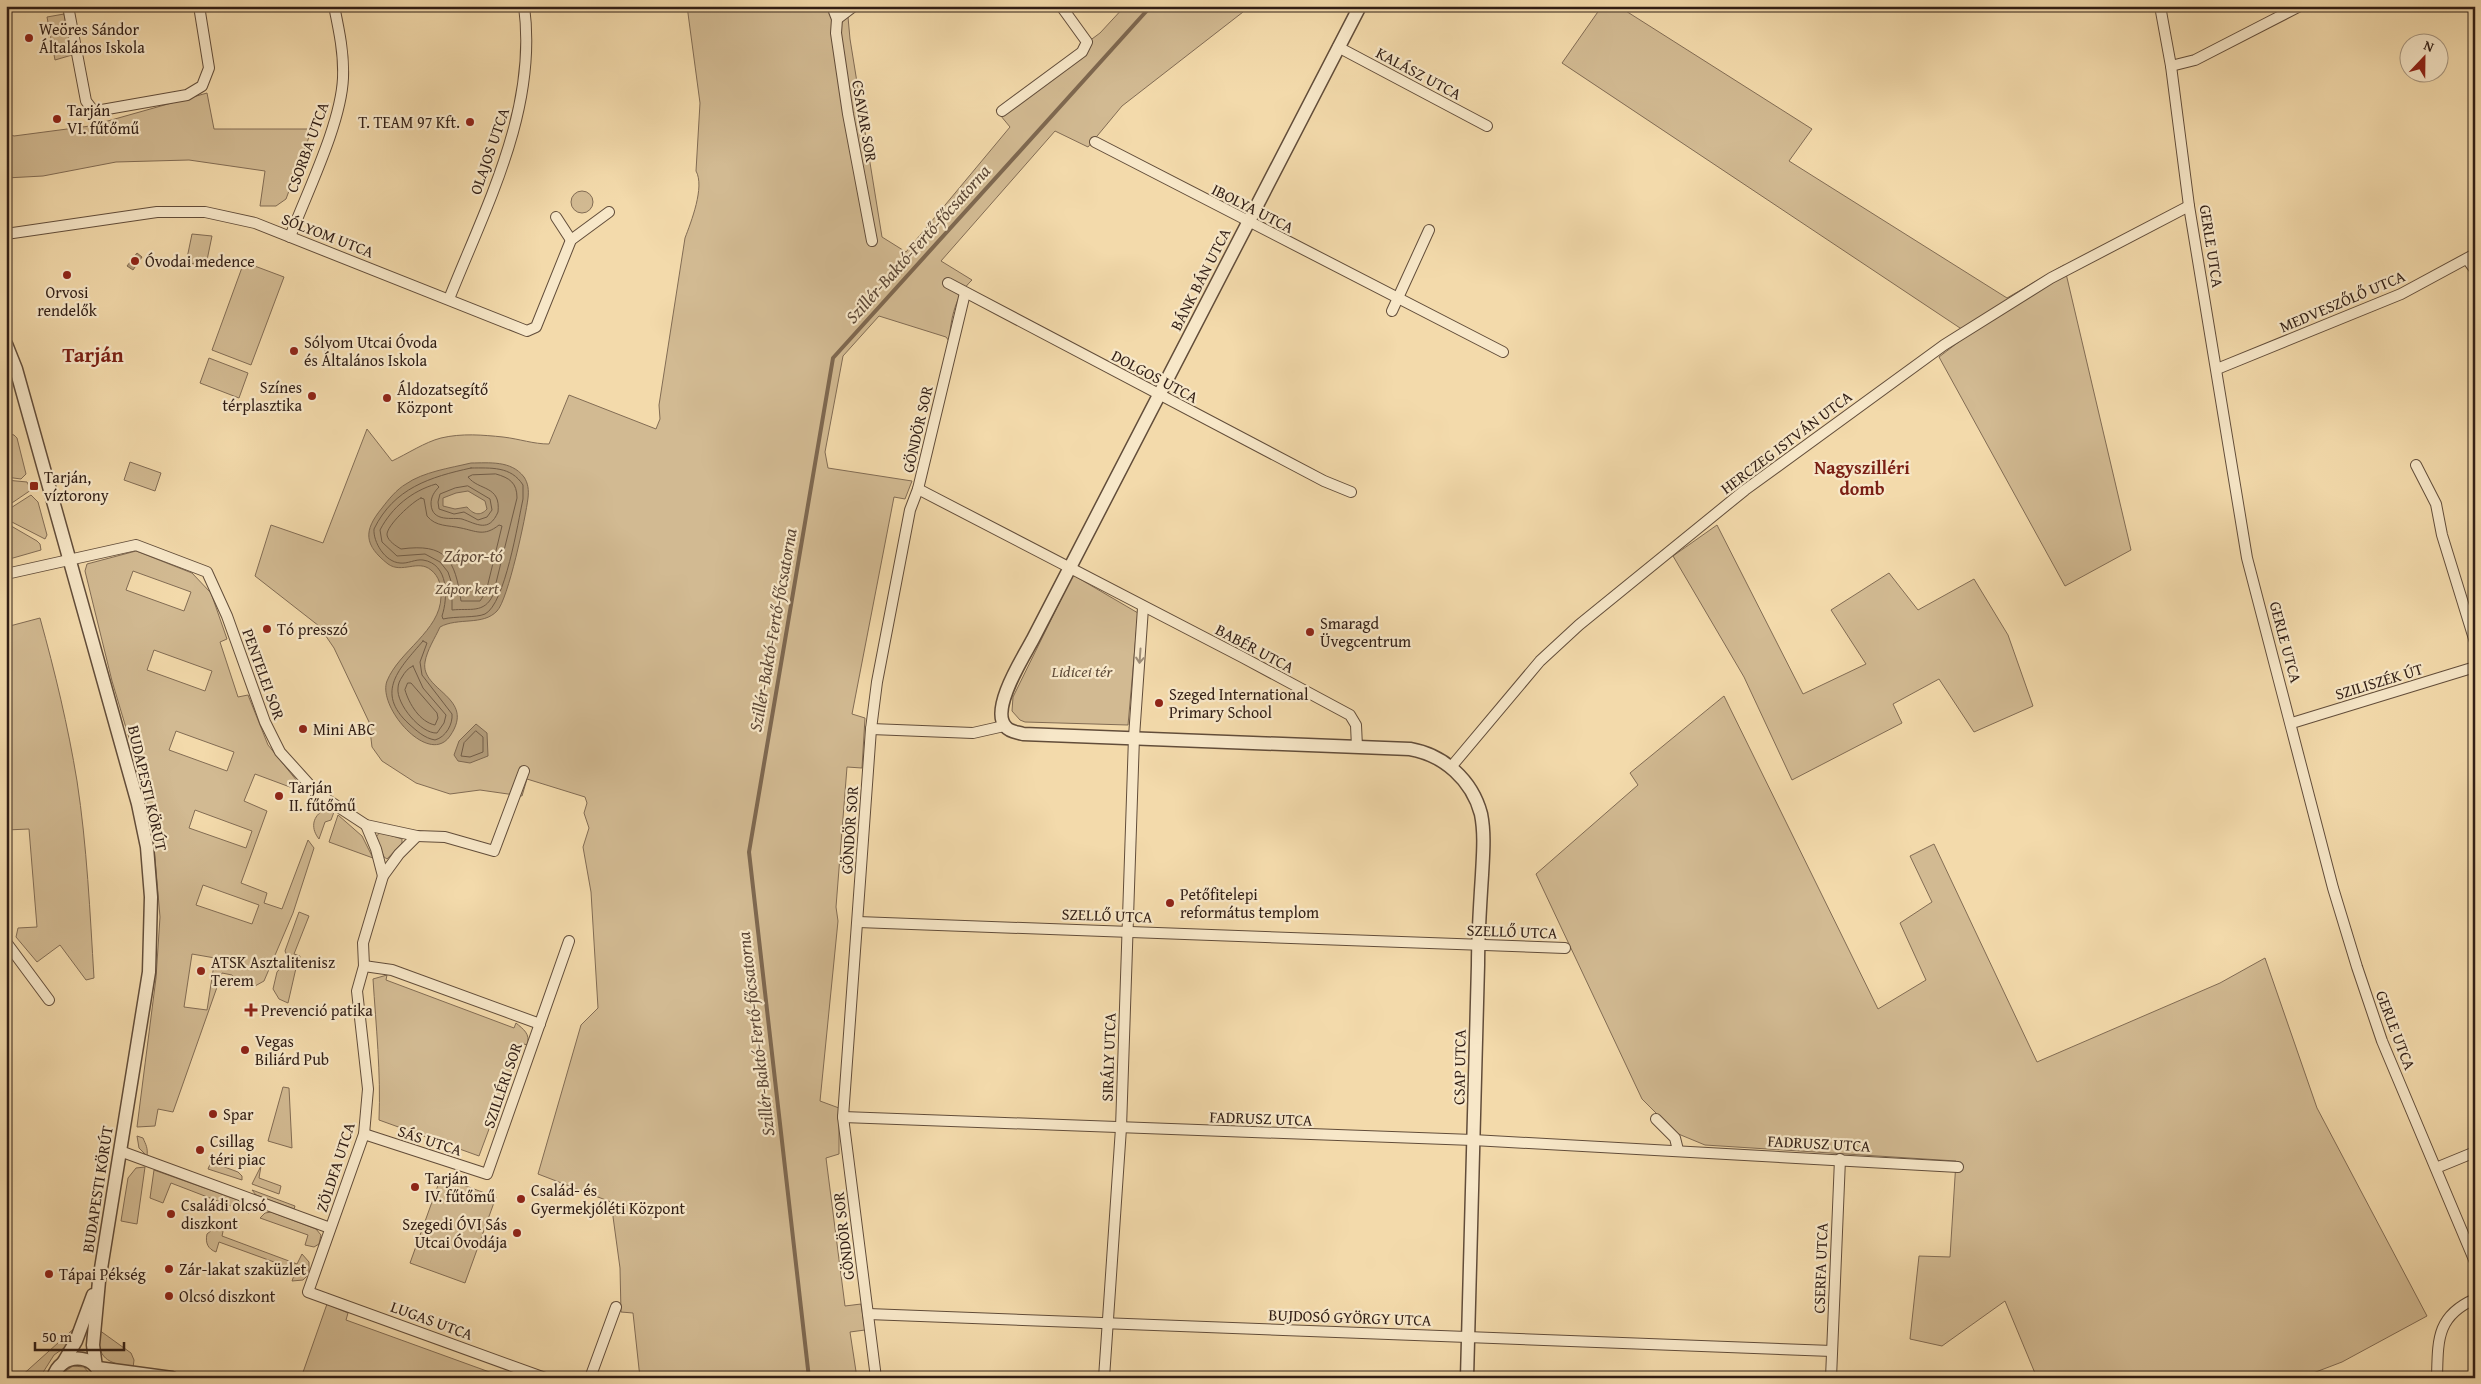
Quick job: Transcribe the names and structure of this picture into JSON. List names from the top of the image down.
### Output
{
  "streets": {
    "street": [
      "KALÁSZ UTCA",
      "CSAVAR SOR",
      "CSORBA UTCA",
      "OLAJOS UTCA",
      "IBOLYA UTCA",
      "SÓLYOM UTCA",
      "GERLE UTCA",
      "BÁNK BÁN UTCA",
      "MEDVESZŐLŐ UTCA",
      "DOLGOS UTCA",
      "GÖNDÖR SOR",
      "HERCZEG ISTVÁN UTCA",
      "BABÉR UTCA",
      "PENTELEI SOR",
      "SZILISZÉK ÚT",
      "BUDAPESTI KÖRÚT",
      "SZELLŐ UTCA",
      "SIRÁLY UTCA",
      "CSAP UTCA",
      "SZILLÉRI SOR",
      "FADRUSZ UTCA",
      "SÁS UTCA",
      "ZÖLDFA UTCA",
      "CSERFA UTCA",
      "BUJDOSÓ GYÖRGY UTCA",
      "LUGAS UTCA"
    ]
  },
  "crossings": [
    ["KALÁSZ UTCA", "BÁNK BÁN UTCA"],
    ["CSORBA UTCA", "SÓLYOM UTCA"],
    ["OLAJOS UTCA", "SÓLYOM UTCA"],
    ["IBOLYA UTCA", "BÁNK BÁN UTCA"],
    ["GERLE UTCA", "MEDVESZŐLŐ UTCA"],
    ["GERLE UTCA", "HERCZEG ISTVÁN UTCA"],
    ["GERLE UTCA", "SZILISZÉK ÚT"],
    ["BÁNK BÁN UTCA", "DOLGOS UTCA"],
    ["DOLGOS UTCA", "GÖNDÖR SOR"],
    ["GÖNDÖR SOR", "SZELLŐ UTCA"],
    ["GÖNDÖR SOR", "FADRUSZ UTCA"],
    ["GÖNDÖR SOR", "BUJDOSÓ GYÖRGY UTCA"],
    ["HERCZEG ISTVÁN UTCA", "CSAP UTCA"],
    ["PENTELEI SOR", "BUDAPESTI KÖRÚT"],
    ["PENTELEI SOR", "ZÖLDFA UTCA"],
    ["BUDAPESTI KÖRÚT", "ZÖLDFA UTCA"],
    ["SZELLŐ UTCA", "SIRÁLY UTCA"],
    ["SZELLŐ UTCA", "CSAP UTCA"],
    ["SIRÁLY UTCA", "FADRUSZ UTCA"],
    ["SIRÁLY UTCA", "BUJDOSÓ GYÖRGY UTCA"],
    ["CSAP UTCA", "FADRUSZ UTCA"],
    ["CSAP UTCA", "BUJDOSÓ GYÖRGY UTCA"],
    ["SZILLÉRI SOR", "SÁS UTCA"],
    ["FADRUSZ UTCA", "CSERFA UTCA"],
    ["SÁS UTCA", "ZÖLDFA UTCA"],
    ["ZÖLDFA UTCA", "LUGAS UTCA"],
    ["CSERFA UTCA", "BUJDOSÓ GYÖRGY UTCA"]
  ],
  "districts": ["Tarján", "Nagyszilléri domb"],
  "water": ["Szillér-Baktó-Fertő-főcsatorna", "Zápor-tó"],
  "parks": ["Zápor kert", "Lidicei tér"],
  "places": {
    "other": [
      "Weöres Sándor Általános Iskola",
      "Tarján VI. fűtőmű",
      "T. TEAM 97 Kft.",
      "Óvodai medence",
      "Orvosi rendelők",
      "Sólyom Utcai Óvoda és Általános Iskola",
      "Színes térplasztika",
      "Áldozatsegítő Központ",
      "Tó presszó",
      "Smaragd Üvegcentrum",
      "Szeged International Primary School",
      "Mini ABC",
      "Tarján II. fűtőmű",
      "Petőfitelepi református templom",
      "ATSK Asztalitenisz Terem",
      "Vegas Biliárd Pub",
      "Spar",
      "Csillag téri piac",
      "Tarján IV. fűtőmű",
      "Család- és Gyermekjóléti Központ",
      "Családi olcsó diszkont",
      "Szegedi ÓVI Sás Utcai Óvodája",
      "Zár-lakat szaküzlet",
      "Tápai Pékség",
      "Olcsó diszkont"
    ],
    "transit": ["Tarján, víztorony"],
    "health": ["Prevenció patika"]
  },
  "scale_bar": "50 m",
  "north": "top"
}
